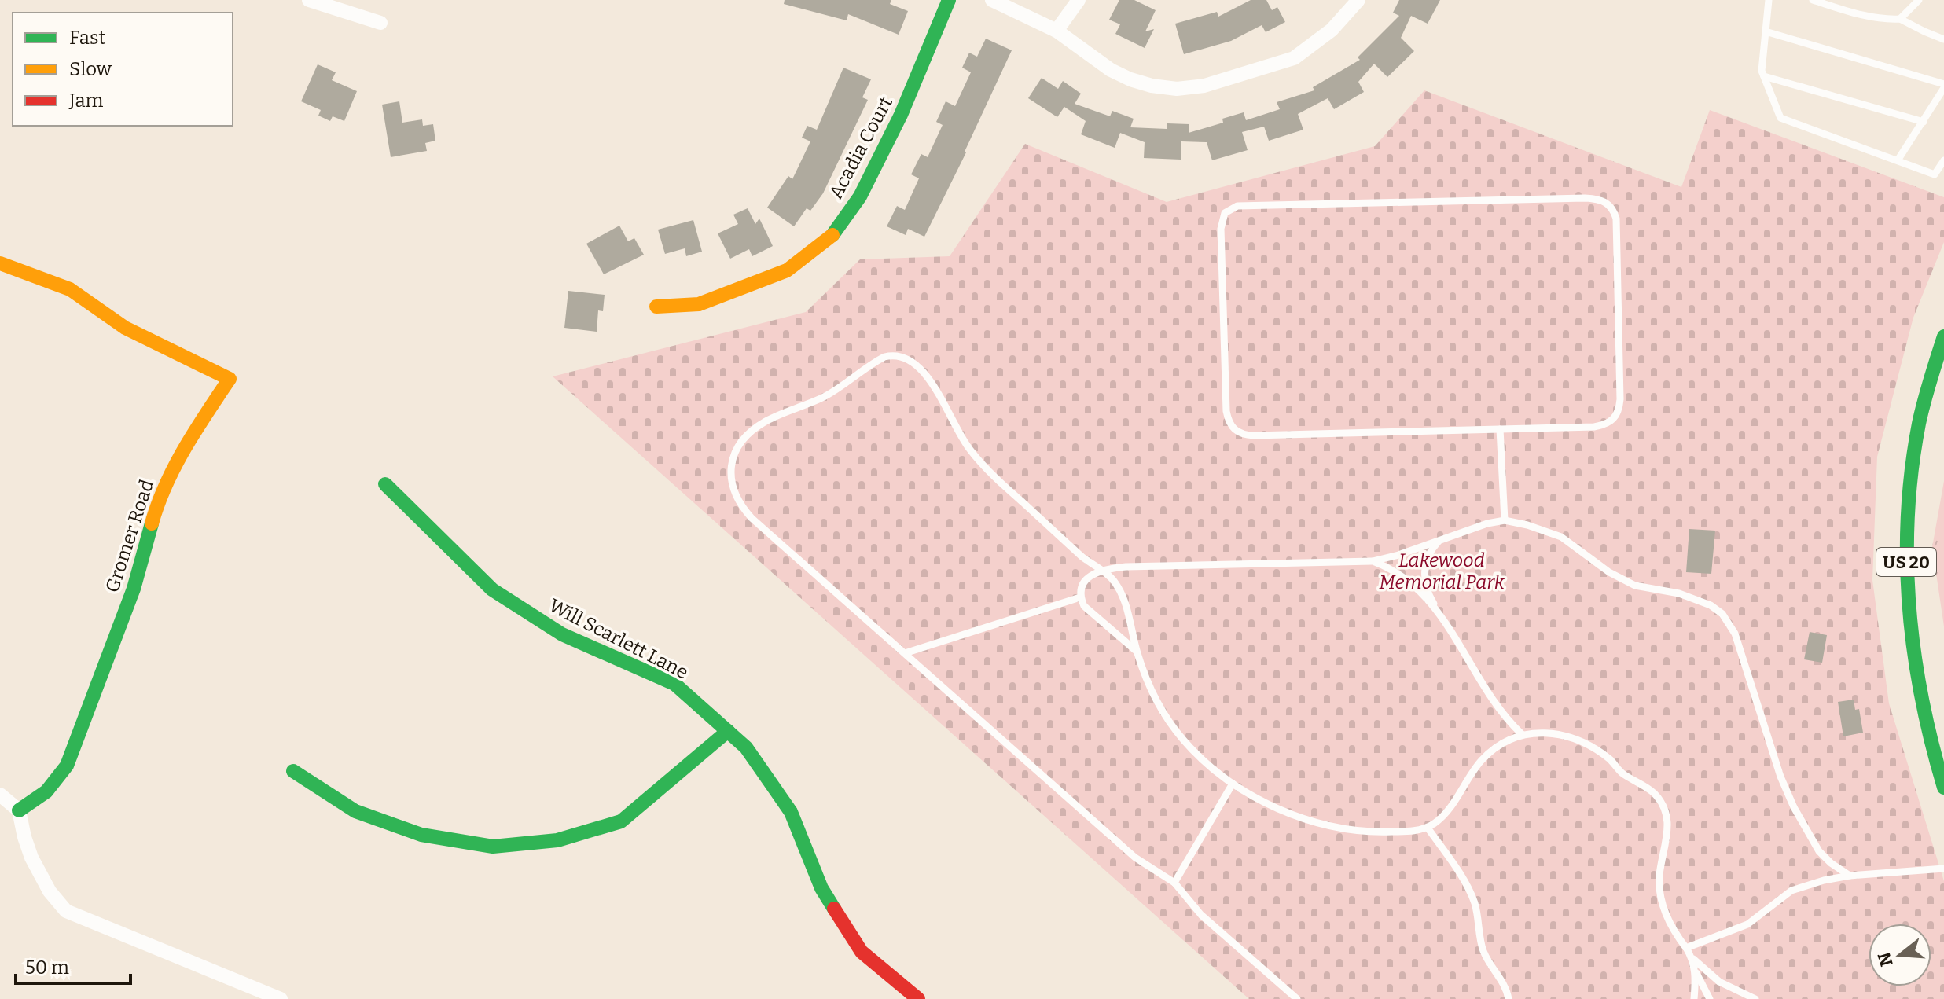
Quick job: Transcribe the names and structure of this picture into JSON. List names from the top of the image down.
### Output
{
  "streets": {
    "main road": [
      "Acadia Court",
      "Gromer Road",
      "US 20",
      "Will Scarlett Lane"
    ]
  },
  "parks": ["Lakewood Memorial Park"],
  "legend": ["Fast", "Slow", "Jam"],
  "scale_bar": "50 m",
  "north": "left"
}
